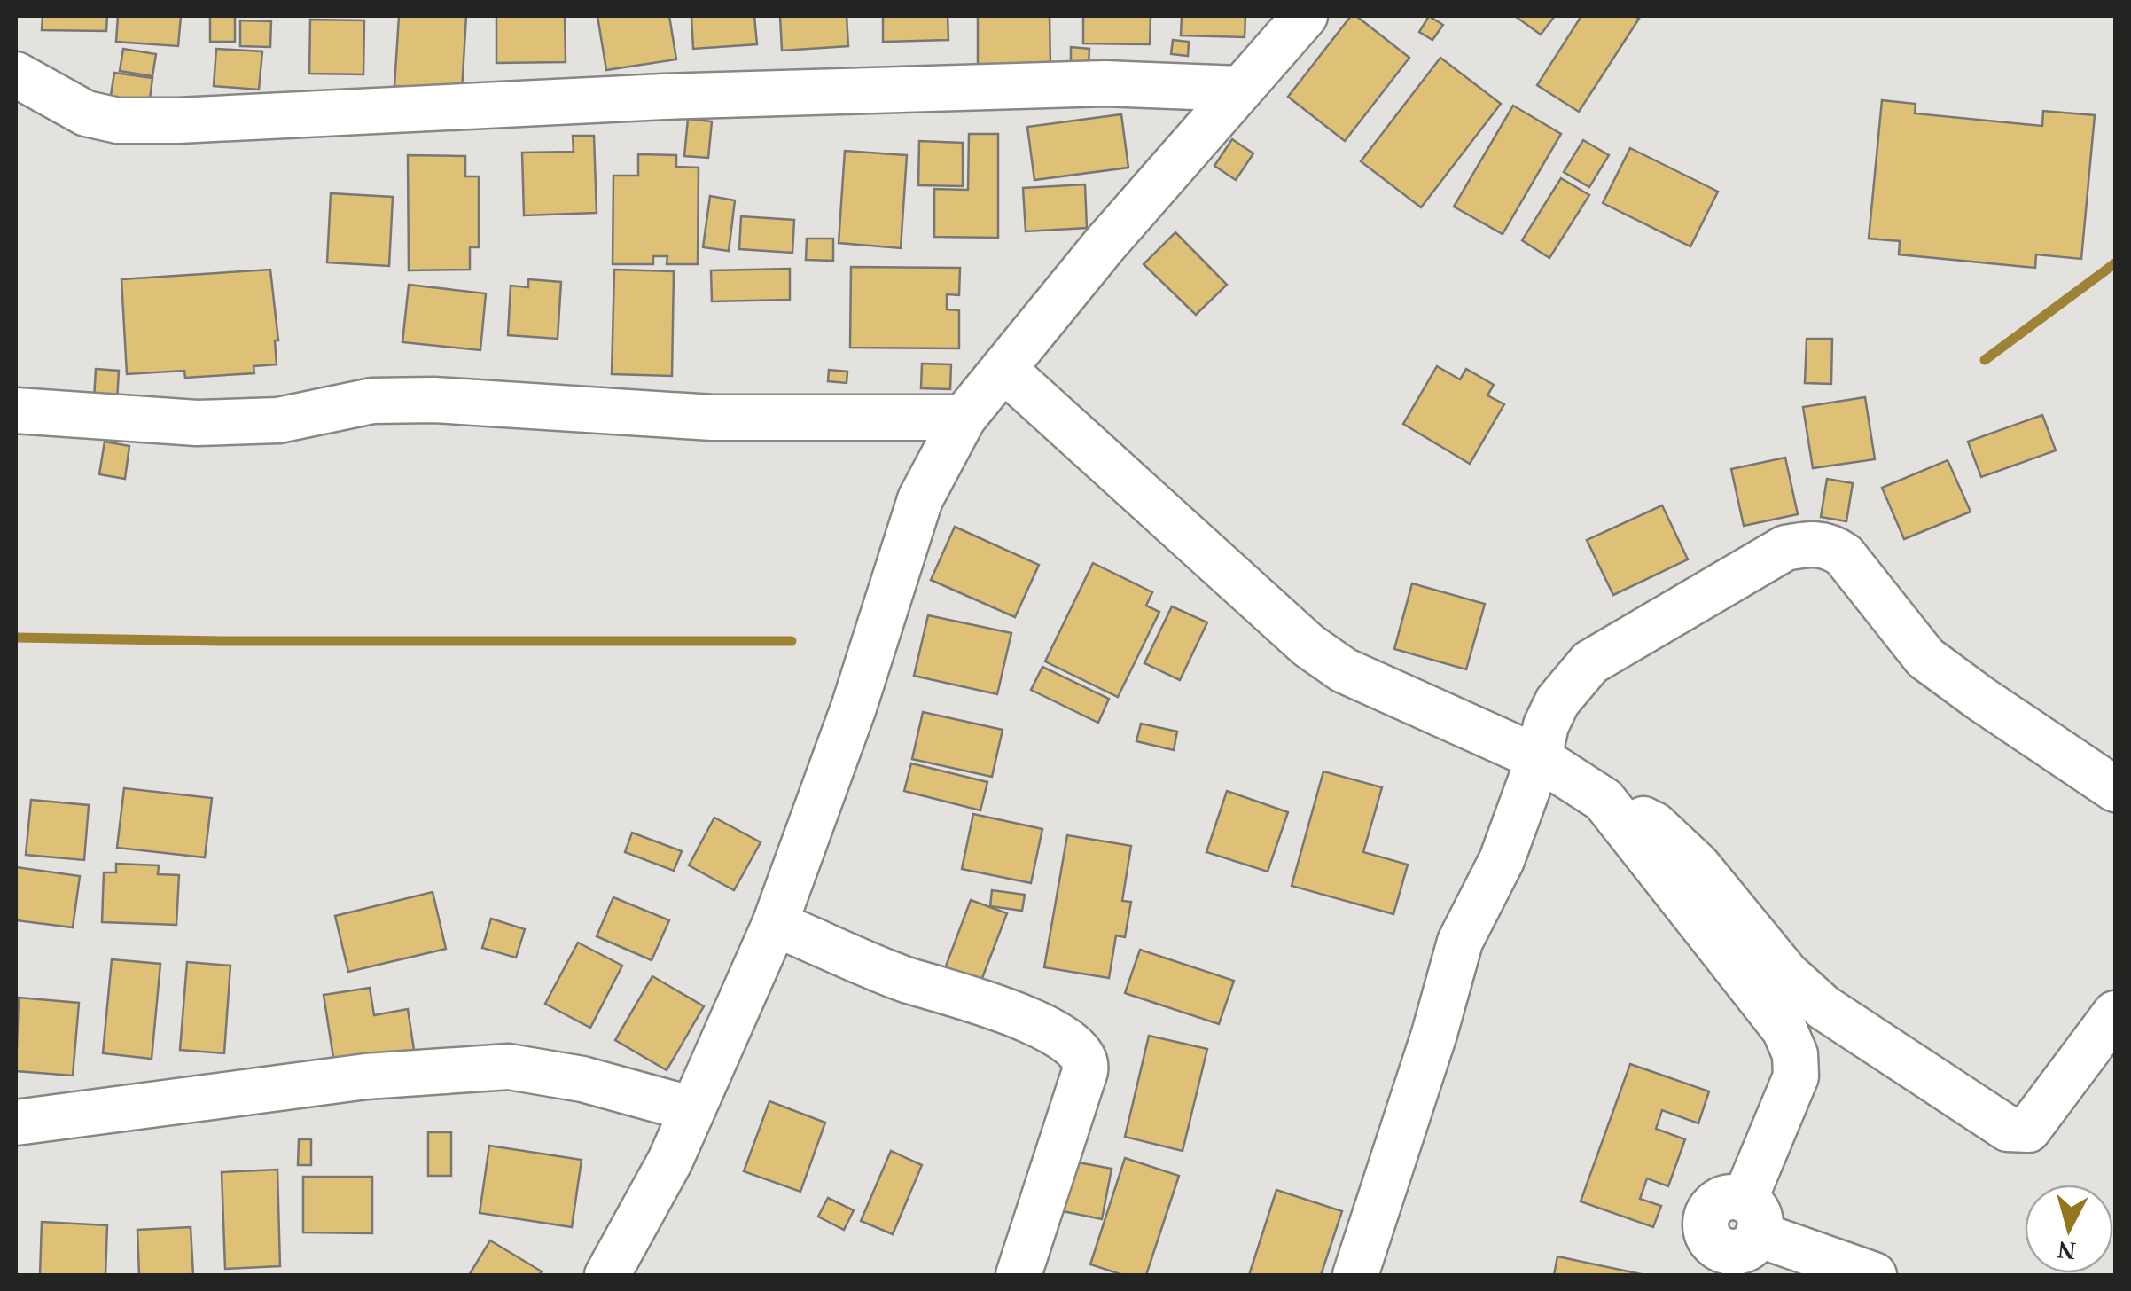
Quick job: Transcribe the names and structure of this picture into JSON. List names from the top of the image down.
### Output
{
  "north": "bottom"
}
